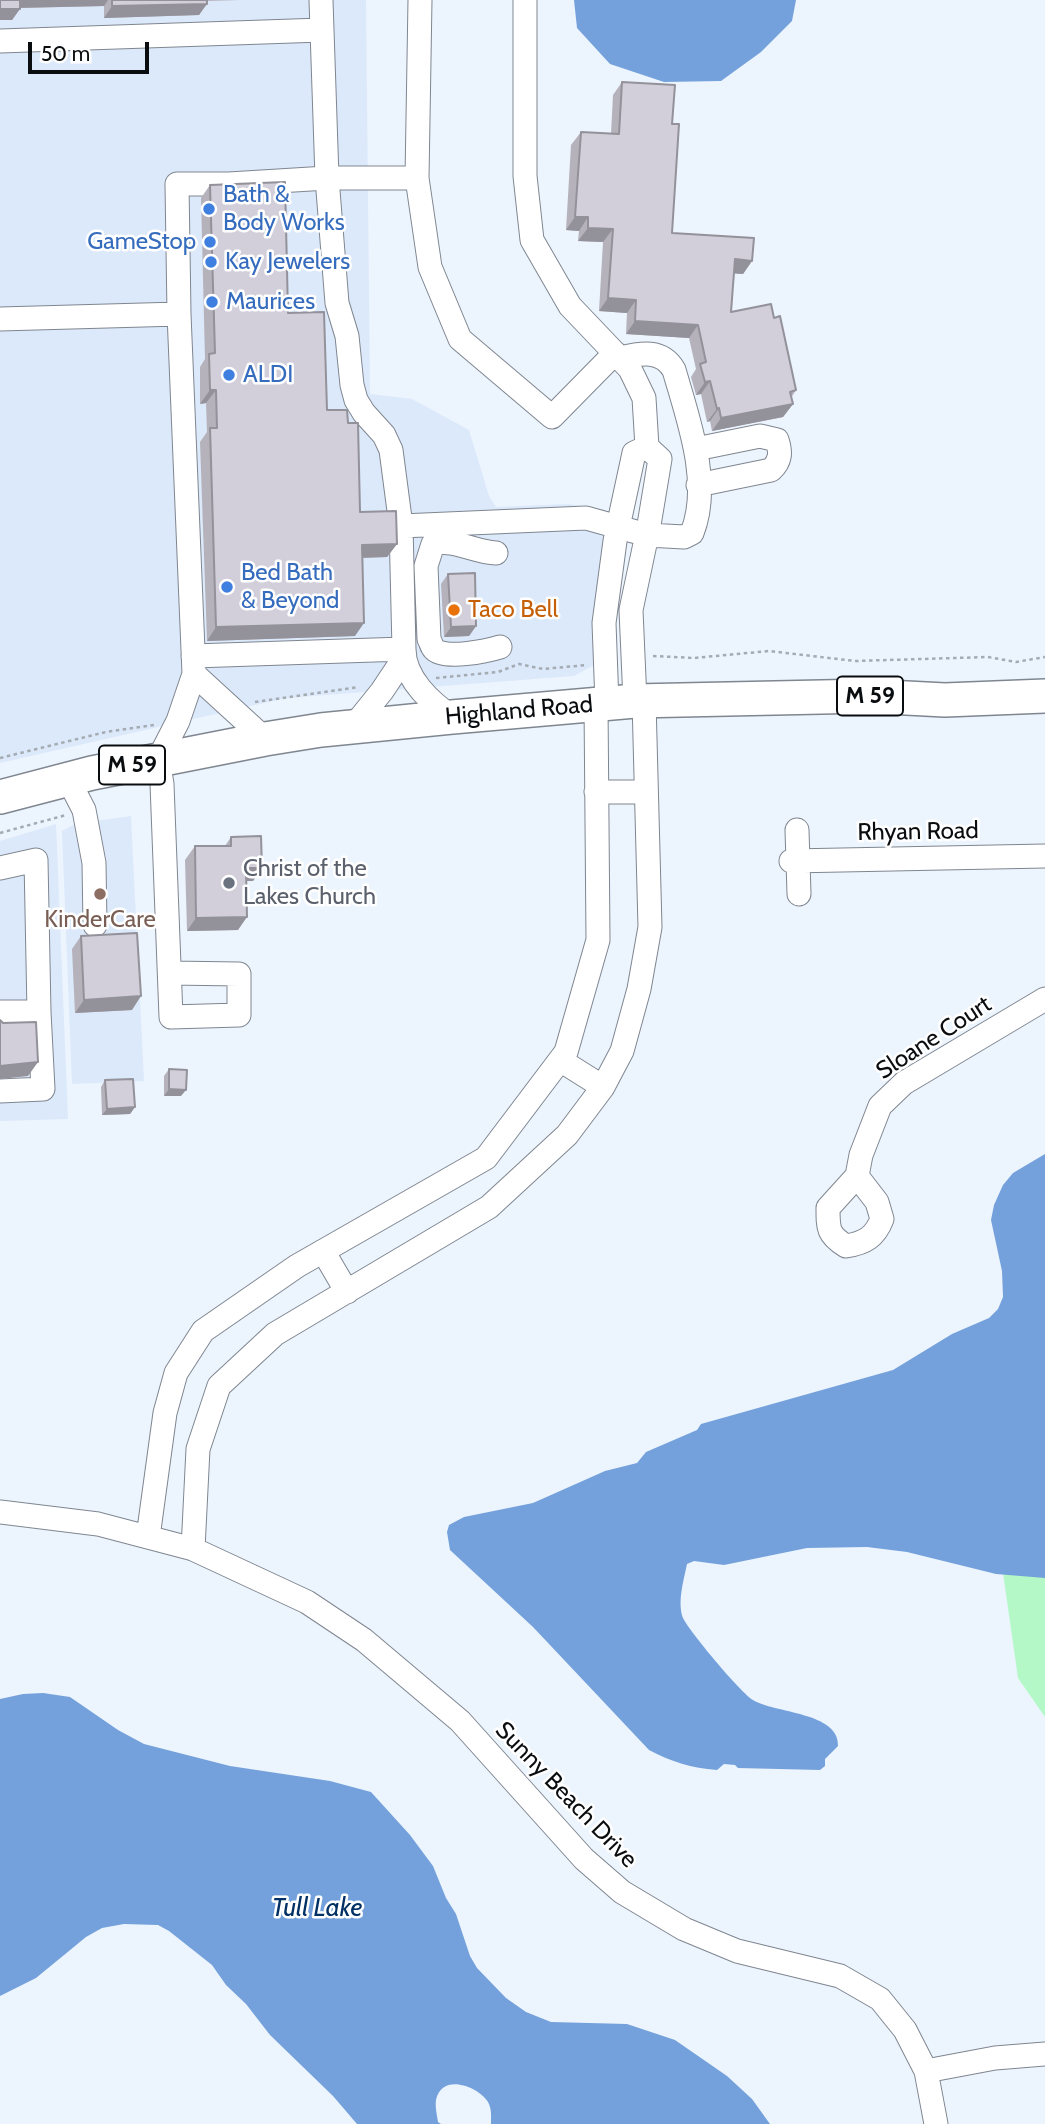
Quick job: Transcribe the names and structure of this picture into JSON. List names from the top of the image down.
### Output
{
  "streets": {
    "highway": ["M 59", "Highland Road"],
    "street": ["Rhyan Road", "Sloane Court", "Sunny Beach Drive"]
  },
  "water": ["Tull Lake"],
  "places": [
    "Bath & Body Works",
    "GameStop",
    "Kay Jewelers",
    "Maurices",
    "ALDI",
    "Bed Bath & Beyond",
    "Taco Bell",
    "Christ of the Lakes Church",
    "KinderCare"
  ],
  "scale_bar": "50 m"
}
